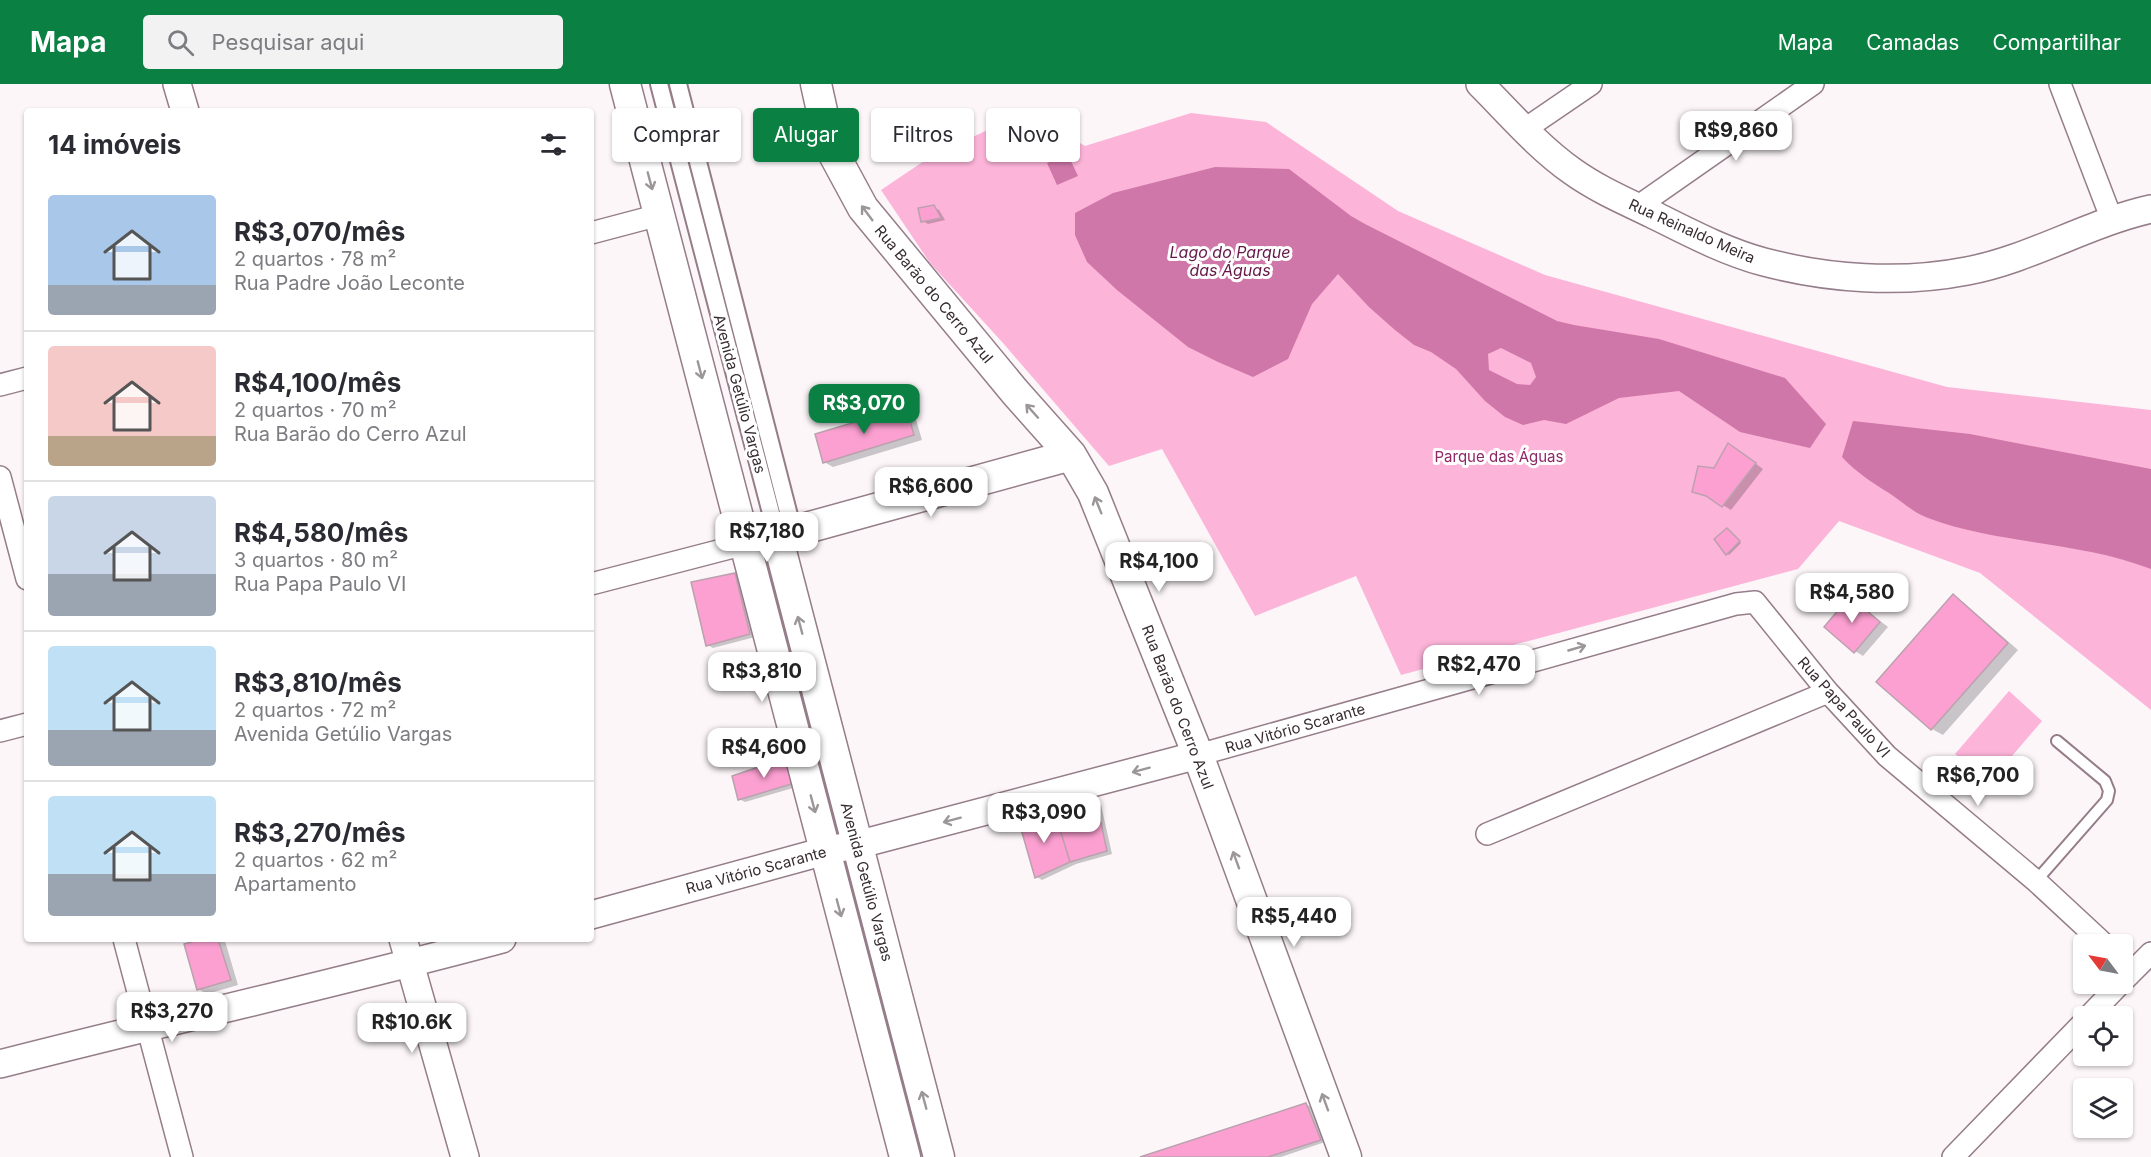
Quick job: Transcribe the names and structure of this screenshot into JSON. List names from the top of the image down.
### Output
{
  "streets": {
    "main road": ["Rua Barão do Cerro Azul", "Avenida Getúlio Vargas"],
    "street": ["Rua Reinaldo Meira", "Rua Papa Paulo VI", "Rua Vitório Scarante"]
  },
  "crossings": [
    ["Rua Barão do Cerro Azul", "Rua Vitório Scarante"],
    ["Avenida Getúlio Vargas", "Rua Vitório Scarante"],
    ["Rua Papa Paulo VI", "Rua Vitório Scarante"]
  ],
  "one_way": ["Rua Barão do Cerro Azul", "Avenida Getúlio Vargas"],
  "water": ["Lago do Parque das Águas"],
  "parks": ["Parque das Águas"],
  "north": "top left",
  "page": {
    "header": "Mapa",
    "search": "Pesquisar aqui",
    "nav": ["Mapa", "Camadas", "Compartilhar"],
    "chip": [
      "Comprar",
      "Alugar",
      "Filtros",
      "Novo"
    ],
    "heading": "14 imóveis",
    "price": [
      "R$9,860",
      "R$3,070",
      "R$6,600",
      "R$7,180",
      "R$4,100",
      "R$4,580",
      "R$2,470",
      "R$3,810",
      "R$4,600",
      "R$6,700",
      "R$3,090",
      "R$5,440",
      "R$3,270",
      "R$10.6K"
    ],
    "list": [
      {
        "name": "R$3,070/mês",
        "note": "2 quartos · 78 m² · Rua Padre João Leconte"
      },
      {
        "name": "R$4,100/mês",
        "note": "2 quartos · 70 m² · Rua Barão do Cerro Azul"
      },
      {
        "name": "R$4,580/mês",
        "note": "3 quartos · 80 m² · Rua Papa Paulo VI"
      },
      {
        "name": "R$3,810/mês",
        "note": "2 quartos · 72 m² · Avenida Getúlio Vargas"
      },
      {
        "name": "R$3,270/mês",
        "note": "2 quartos · 62 m² · Apartamento"
      }
    ]
  }
}
